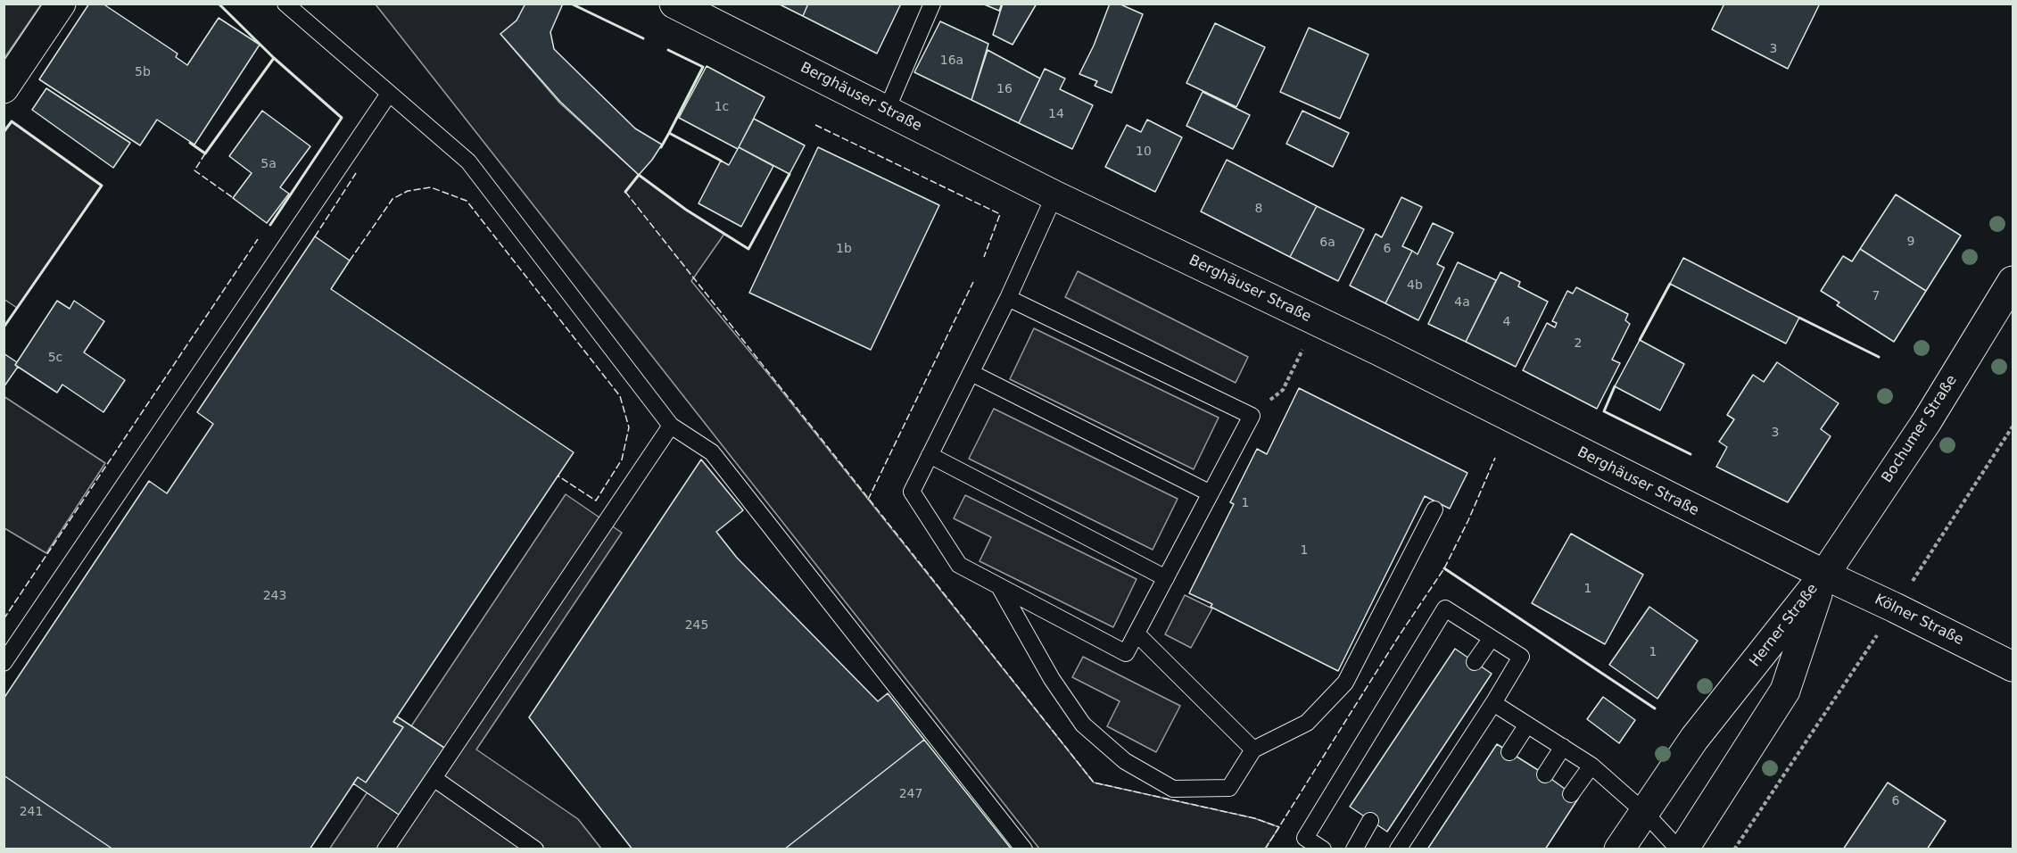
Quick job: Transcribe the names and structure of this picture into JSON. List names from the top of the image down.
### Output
{
  "streets": {
    "street": [
      "Berghäuser Straße",
      "Bochumer Straße",
      "Kölner Straße",
      "Herner Straße"
    ]
  },
  "crossings": [
    ["Berghäuser Straße", "Bochumer Straße"],
    ["Berghäuser Straße", "Kölner Straße"],
    ["Berghäuser Straße", "Herner Straße"],
    ["Bochumer Straße", "Kölner Straße"],
    ["Bochumer Straße", "Herner Straße"],
    ["Kölner Straße", "Herner Straße"]
  ],
  "house_numbers": [
    "3",
    "16a",
    "5b",
    "16",
    "1c",
    "14",
    "10",
    "5a",
    "8",
    "9",
    "6a",
    "1b",
    "6",
    "4b",
    "7",
    "4a",
    "4",
    "2",
    "5c",
    "3",
    "1",
    "1",
    "1",
    "243",
    "245",
    "1",
    "247",
    "6",
    "241"
  ]
}
